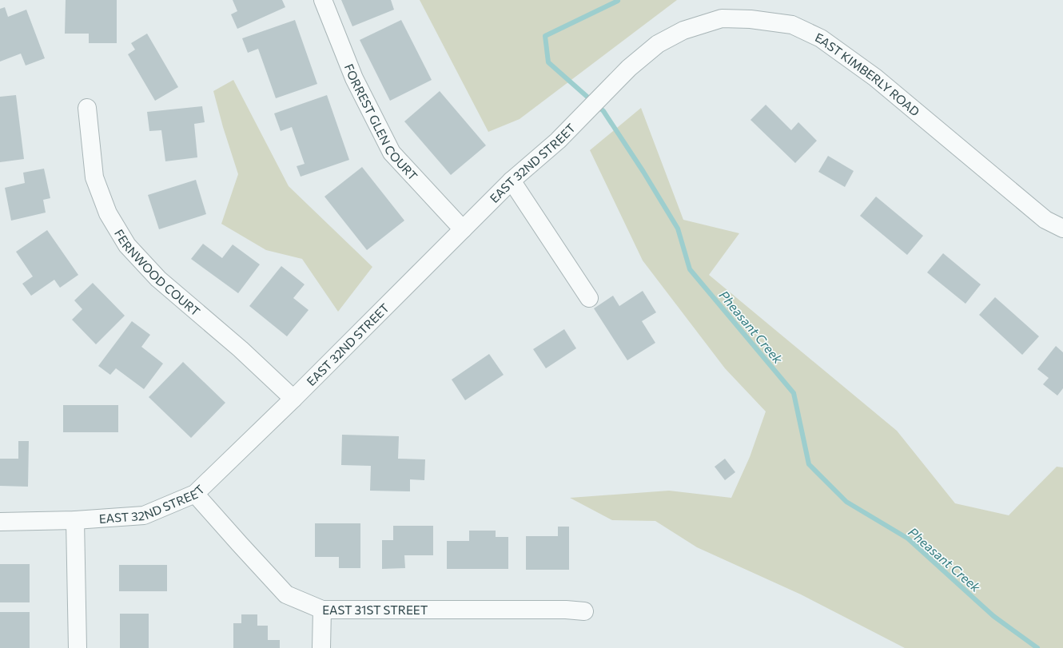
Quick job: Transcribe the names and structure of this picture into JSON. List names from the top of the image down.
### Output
{
  "streets": {
    "street": [
      "EAST KIMBERLY ROAD",
      "FORREST GLEN COURT",
      "EAST 32ND STREET",
      "FERNWOOD COURT",
      "EAST 31ST STREET"
    ]
  },
  "crossings": [
    ["EAST KIMBERLY ROAD", "EAST 32ND STREET"],
    ["FORREST GLEN COURT", "EAST 32ND STREET"],
    ["EAST 32ND STREET", "FERNWOOD COURT"],
    ["EAST 32ND STREET", "EAST 31ST STREET"]
  ],
  "water": ["Pheasant Creek"]
}
